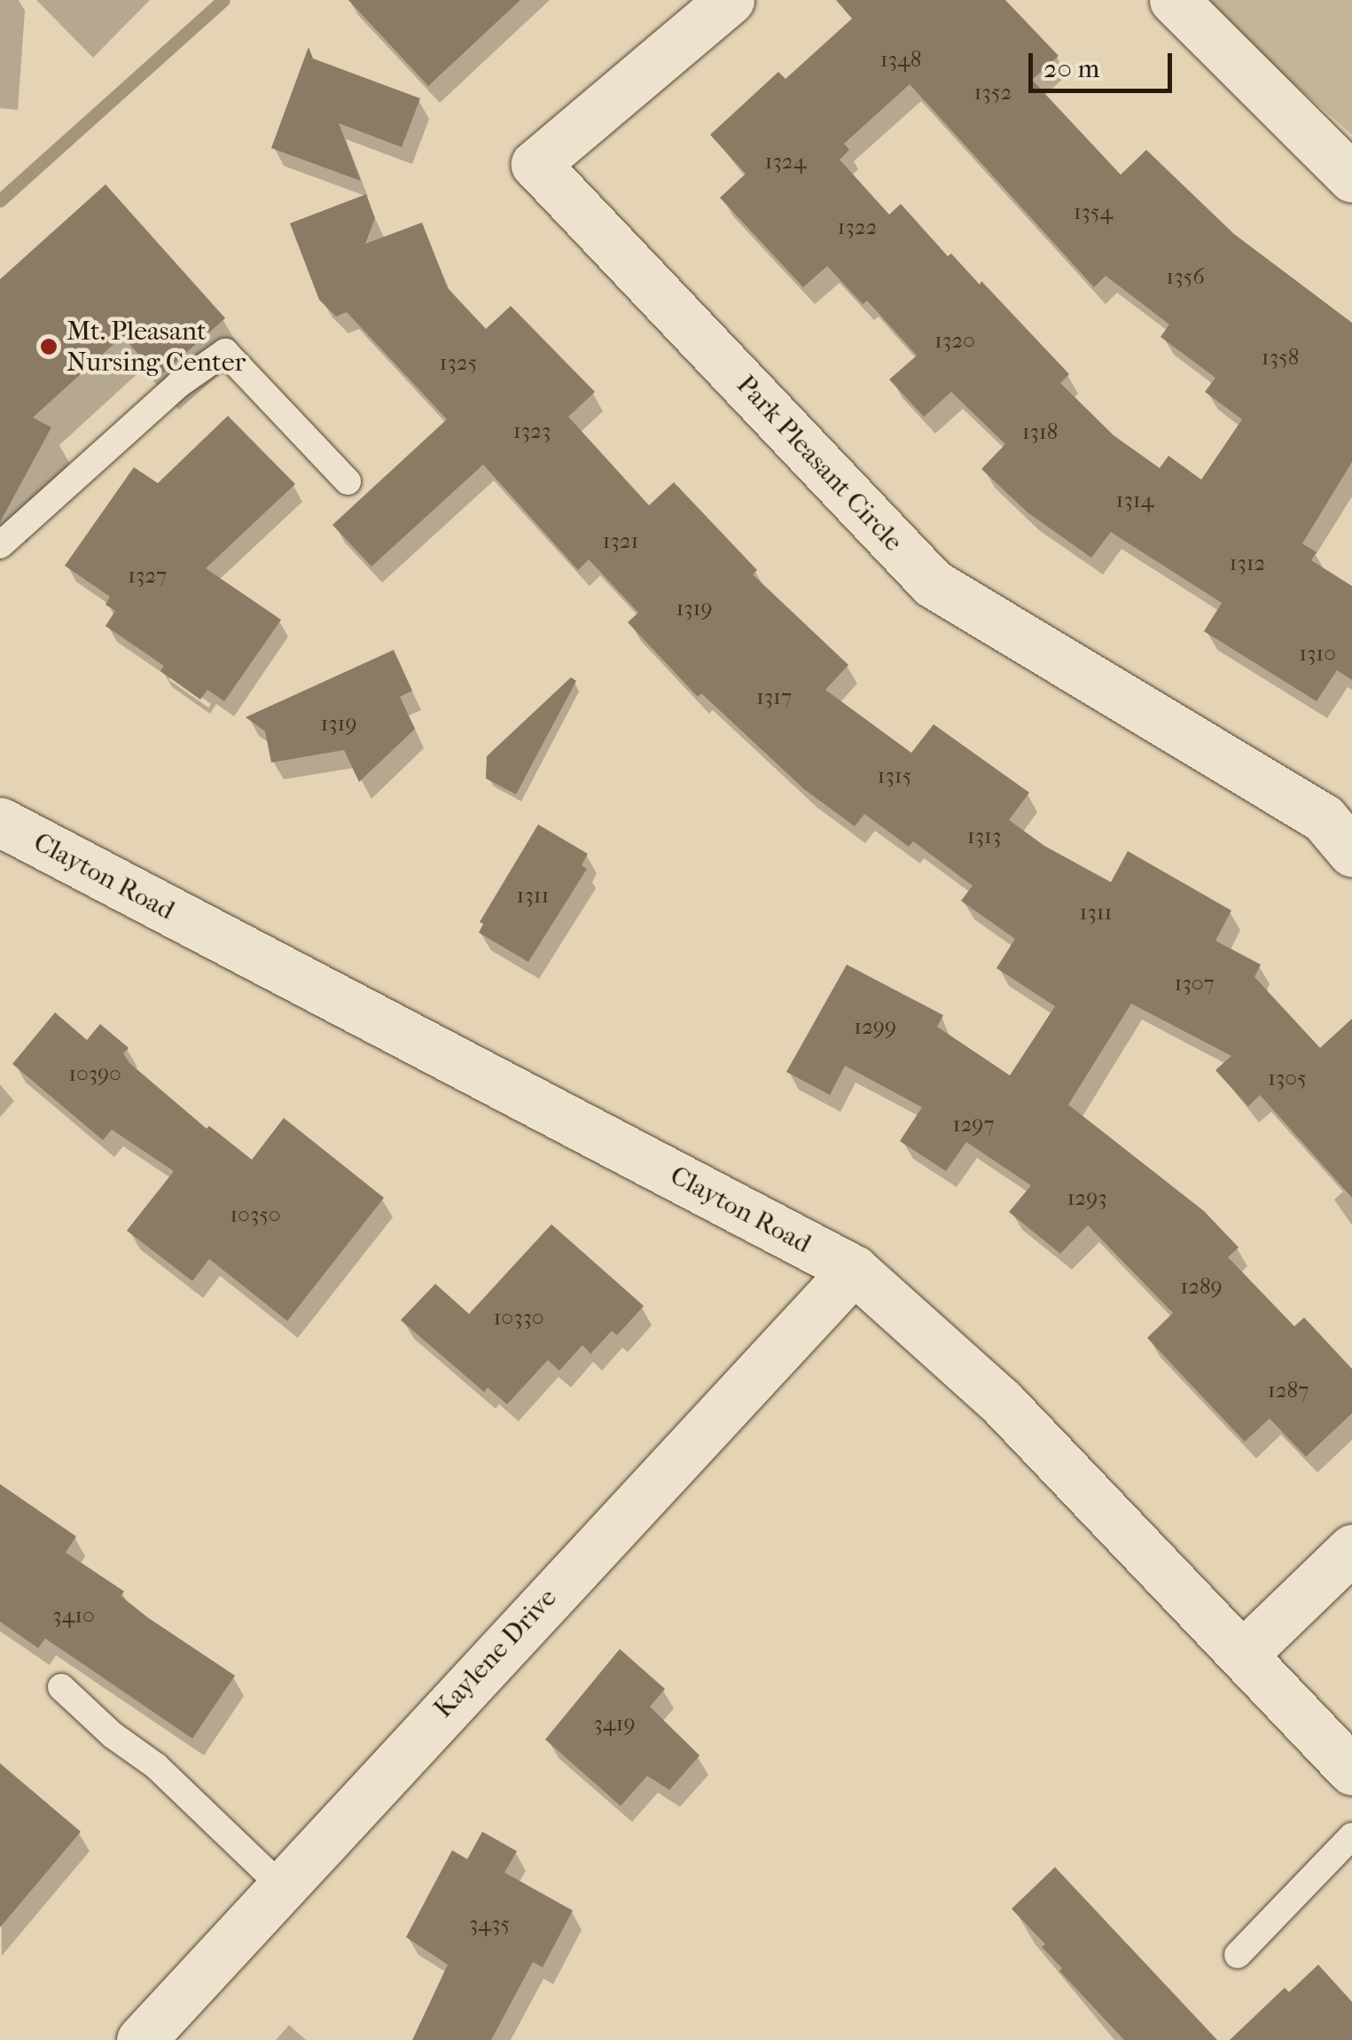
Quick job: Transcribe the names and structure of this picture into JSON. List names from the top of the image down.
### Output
{
  "streets": {
    "street": ["Park Pleasant Circle", "Clayton Road", "Kaylene Drive"]
  },
  "crossings": [
    ["Clayton Road", "Kaylene Drive"]
  ],
  "places": ["Mt. Pleasant Nursing Center"],
  "house_numbers": [
    "1348",
    "1352",
    "1324",
    "1354",
    "1322",
    "1356",
    "1320",
    "1358",
    "1325",
    "1323",
    "1318",
    "1314",
    "1321",
    "1312",
    "1327",
    "1319",
    "1310",
    "1317",
    "1319",
    "1315",
    "1313",
    "1311",
    "1311",
    "1307",
    "1299",
    "10390",
    "1305",
    "1297",
    "1293",
    "10350",
    "1289",
    "10330",
    "1287",
    "3410",
    "3419",
    "3435"
  ],
  "scale_bar": "20 m"
}
